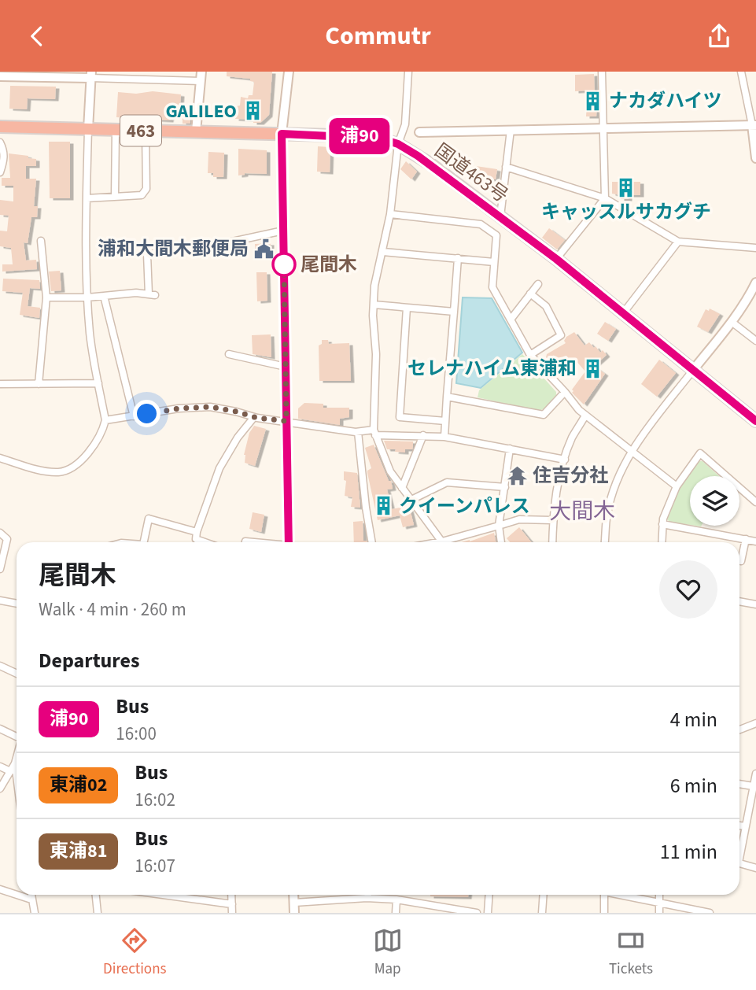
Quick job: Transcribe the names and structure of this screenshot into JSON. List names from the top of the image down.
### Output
{
  "streets": {
    "highway": ["463", "国道463号"]
  },
  "districts": ["大間木"],
  "places": {
    "building": [
      "ナカダハイツ",
      "GALILEO",
      "キャッスルサカグチ",
      "セレナハイム東浦和",
      "クイーンパレス"
    ],
    "public building": ["浦和大間木郵便局"],
    "other": ["尾間木"],
    "temple": ["住吉分社"]
  },
  "lines": ["bus line 浦90"],
  "page": {
    "header": "Commutr",
    "on_map": "浦90",
    "heading": [
      ["尾間木", "Walk · 4 min · 260 m"],
      "Departures"
    ],
    "list": [
      {
        "mark": "浦90",
        "name": "Bus",
        "note": "16:00",
        "value": "4 min"
      },
      {
        "mark": "東浦02",
        "name": "Bus",
        "note": "16:02",
        "value": "6 min"
      },
      {
        "mark": "東浦81",
        "name": "Bus",
        "note": "16:07",
        "value": "11 min"
      }
    ],
    "tabs": ["Directions", "Map", "Tickets"]
  }
}
